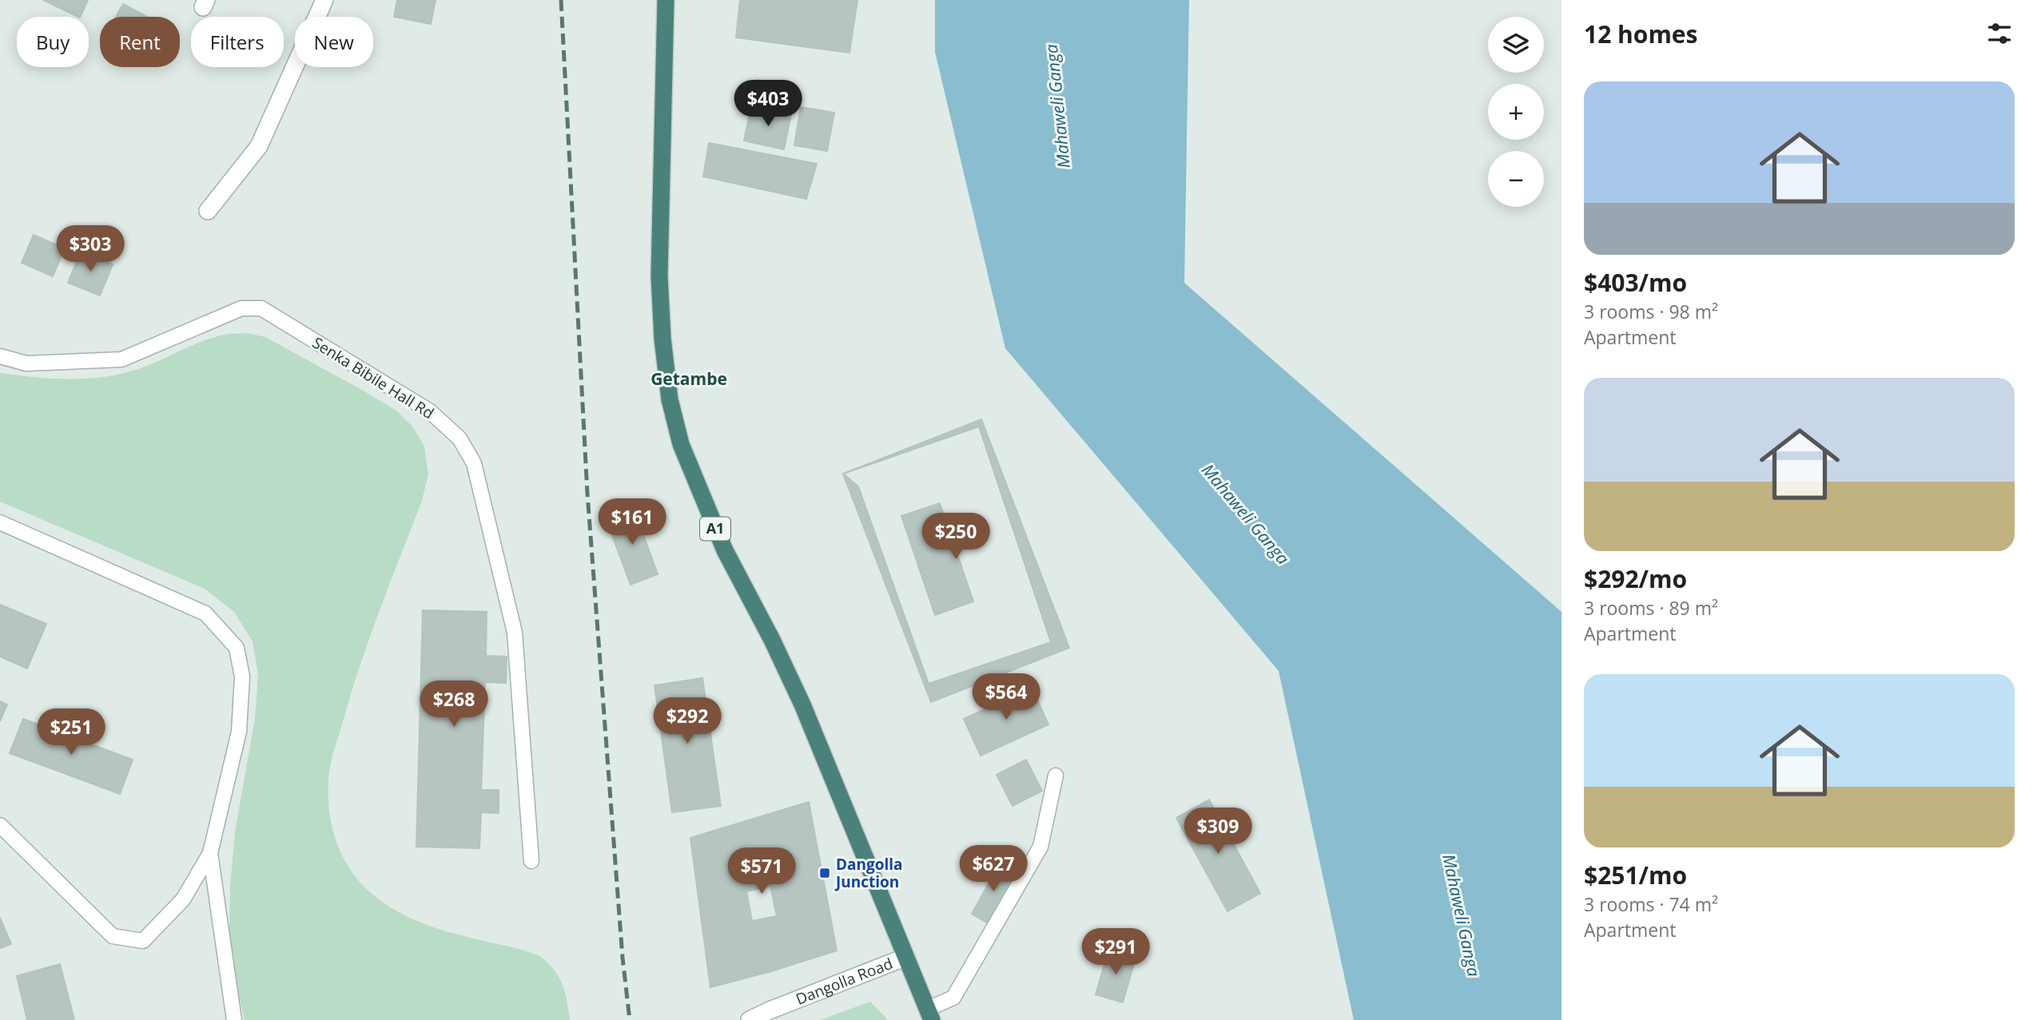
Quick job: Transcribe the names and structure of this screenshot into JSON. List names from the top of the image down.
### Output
{
  "streets": {
    "highway": ["A1"],
    "street": ["Dangolla Road"],
    "lane": ["Senka Bibile Hall Rd"]
  },
  "crossings": [
    ["A1", "Dangolla Road"]
  ],
  "districts": ["Getambe"],
  "water": ["Mahaweli Ganga"],
  "places": {
    "transit": ["Dangolla Junction"]
  },
  "page": {
    "heading": "12 homes",
    "map_buttons": ["+", "−"],
    "chip": [
      "Buy",
      "Rent",
      "Filters",
      "New"
    ],
    "list": [
      {
        "name": "$403/mo",
        "note": "3 rooms · 98 m² · Apartment"
      },
      {
        "name": "$292/mo",
        "note": "3 rooms · 89 m² · Apartment"
      },
      {
        "name": "$251/mo",
        "note": "3 rooms · 74 m² · Apartment"
      }
    ],
    "price": [
      "$403",
      "$303",
      "$161",
      "$250",
      "$564",
      "$268",
      "$292",
      "$251",
      "$309",
      "$627",
      "$571",
      "$291"
    ]
  }
}
